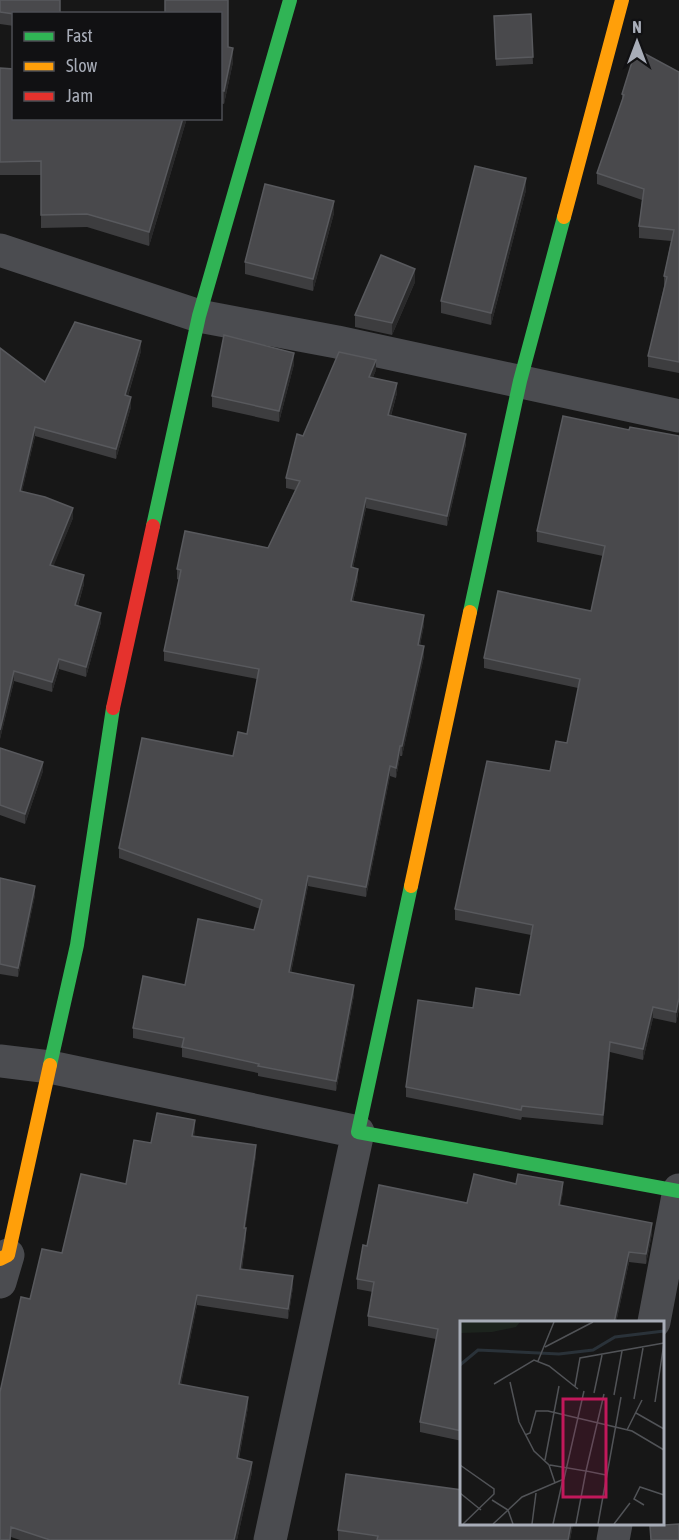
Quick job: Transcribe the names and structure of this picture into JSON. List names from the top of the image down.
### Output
{
  "legend": ["Fast", "Slow", "Jam"],
  "north": "top"
}
